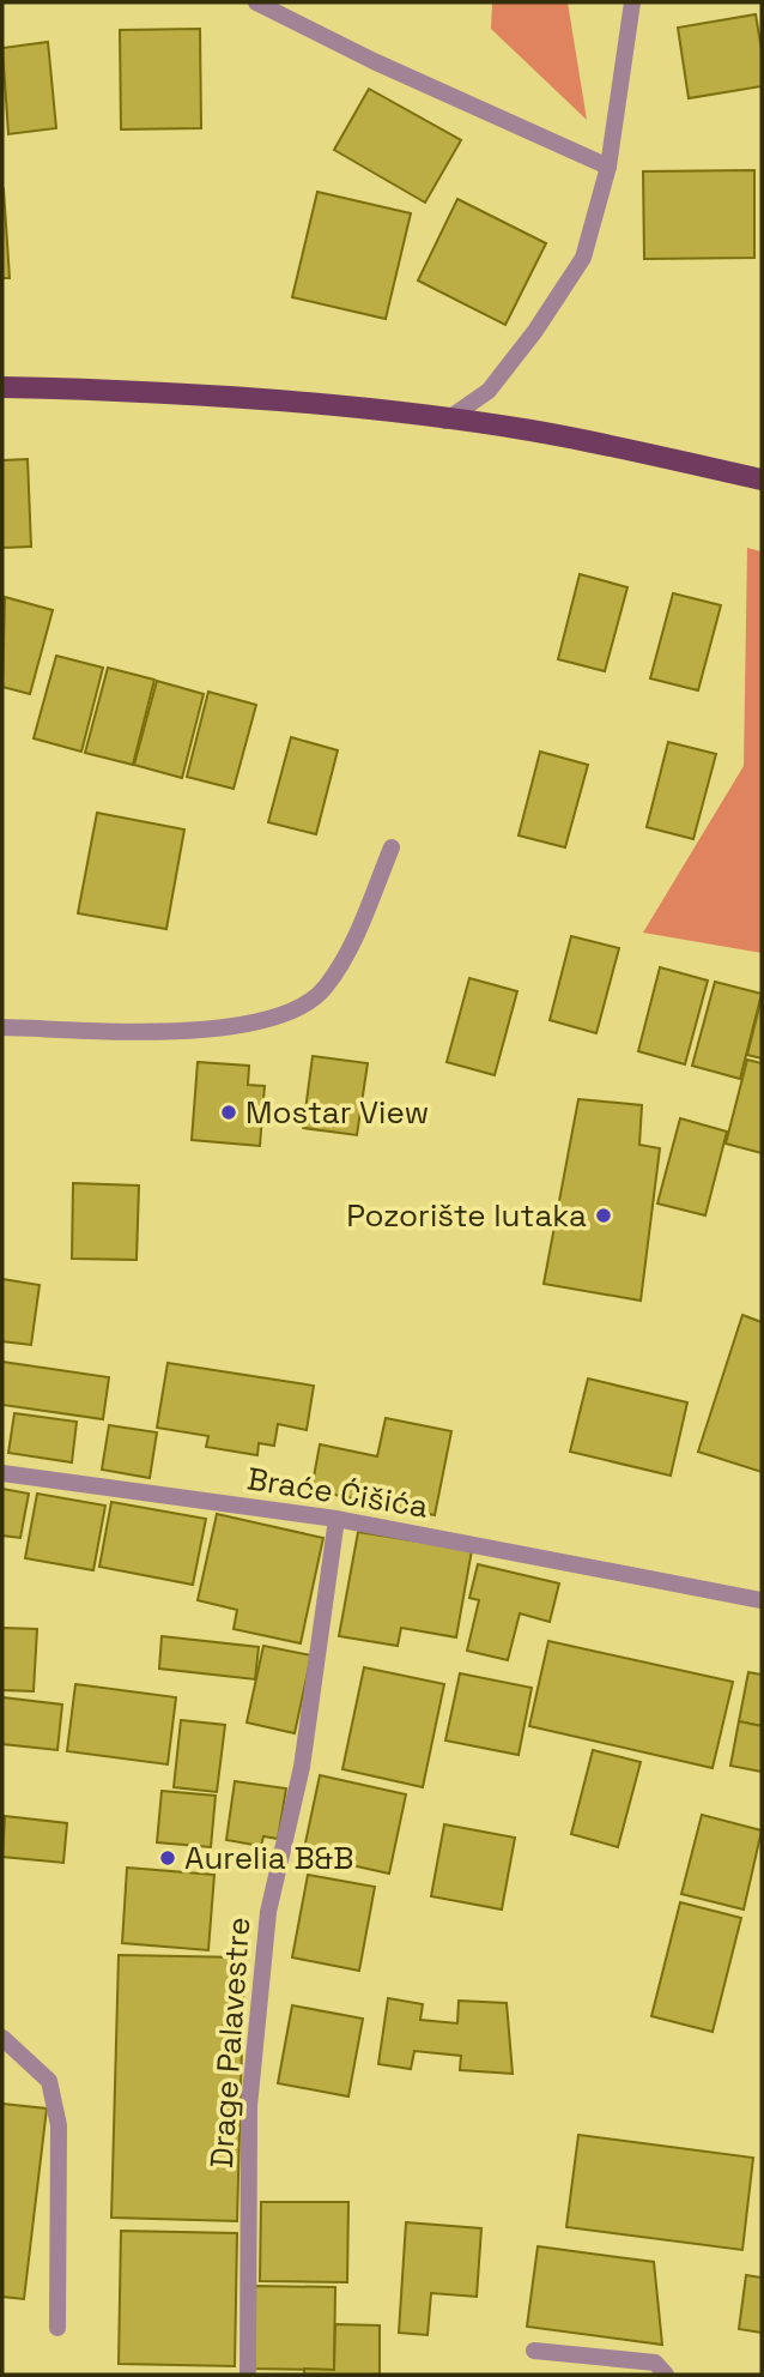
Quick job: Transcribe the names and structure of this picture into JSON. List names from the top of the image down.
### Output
{
  "streets": {
    "street": ["Braće Ćišića", "Drage Palavestre"]
  },
  "crossings": [
    ["Braće Ćišića", "Drage Palavestre"]
  ],
  "places": ["Mostar View", "Pozorište lutaka", "Aurelia B&B"]
}
